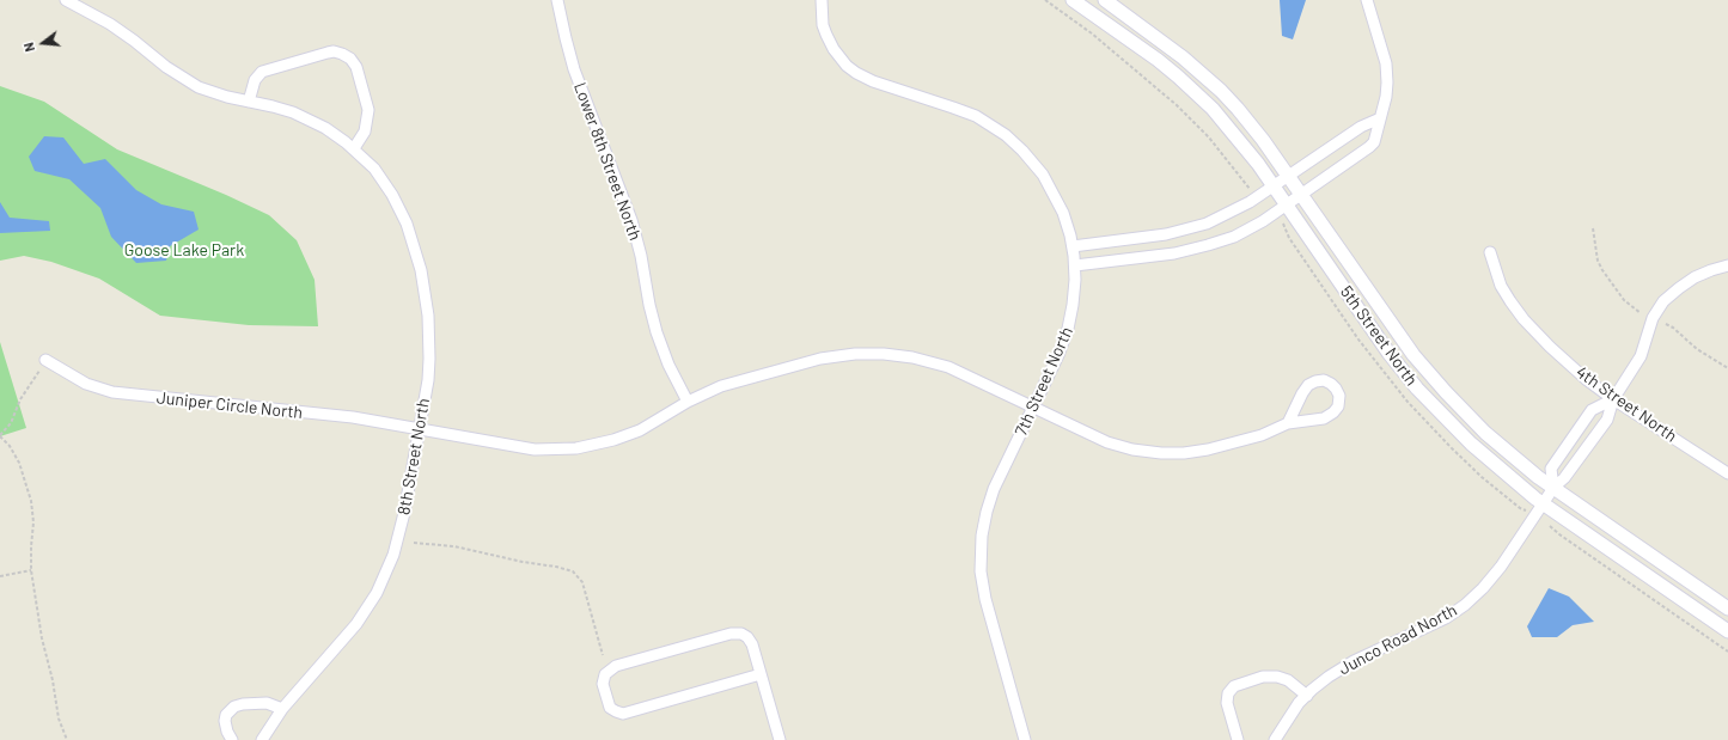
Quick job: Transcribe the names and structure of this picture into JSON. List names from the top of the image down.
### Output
{
  "streets": {
    "street": [
      "Lower 8th Street North",
      "5th Street North",
      "7th Street North",
      "4th Street North",
      "Juniper Circle North",
      "8th Street North",
      "Junco Road North"
    ]
  },
  "crossings": [
    ["Lower 8th Street North", "Juniper Circle North"],
    ["5th Street North", "Junco Road North"],
    ["7th Street North", "Juniper Circle North"],
    ["4th Street North", "Junco Road North"],
    ["Juniper Circle North", "8th Street North"]
  ],
  "parks": ["Goose Lake Park"],
  "north": "left"
}
